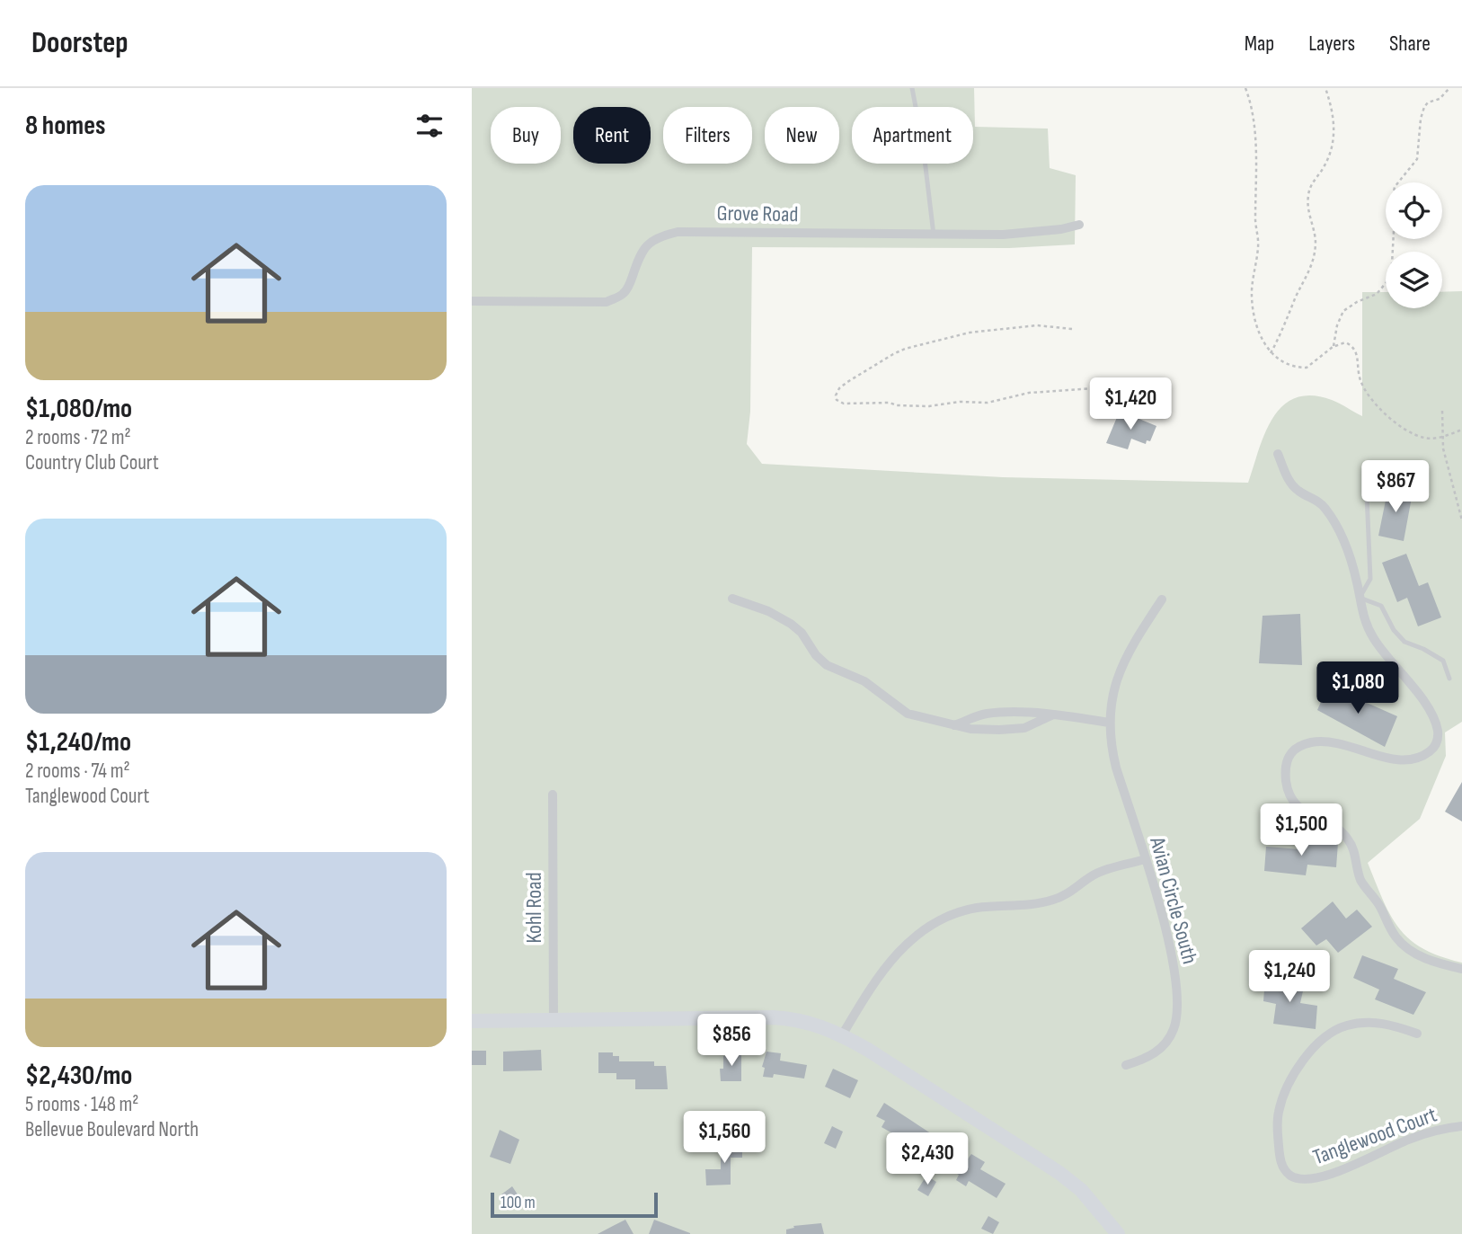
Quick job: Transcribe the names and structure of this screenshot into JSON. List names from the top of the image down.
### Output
{
  "streets": {
    "street": [
      "Grove Road",
      "Avian Circle South",
      "Kohl Road",
      "Tanglewood Court"
    ]
  },
  "scale_bar": "100 m",
  "page": {
    "header": "Doorstep",
    "nav": ["Map", "Layers", "Share"],
    "heading": "8 homes",
    "chip": [
      "Buy",
      "Rent",
      "Filters",
      "New",
      "Apartment"
    ],
    "list": [
      {
        "name": "$1,080/mo",
        "note": "2 rooms · 72 m² · Country Club Court"
      },
      {
        "name": "$1,240/mo",
        "note": "2 rooms · 74 m² · Tanglewood Court"
      },
      {
        "name": "$2,430/mo",
        "note": "5 rooms · 148 m² · Bellevue Boulevard North"
      }
    ],
    "price": [
      "$1,420",
      "$867",
      "$1,080",
      "$1,500",
      "$1,240",
      "$856",
      "$1,560",
      "$2,430"
    ],
    "scale": "100 m"
  }
}
